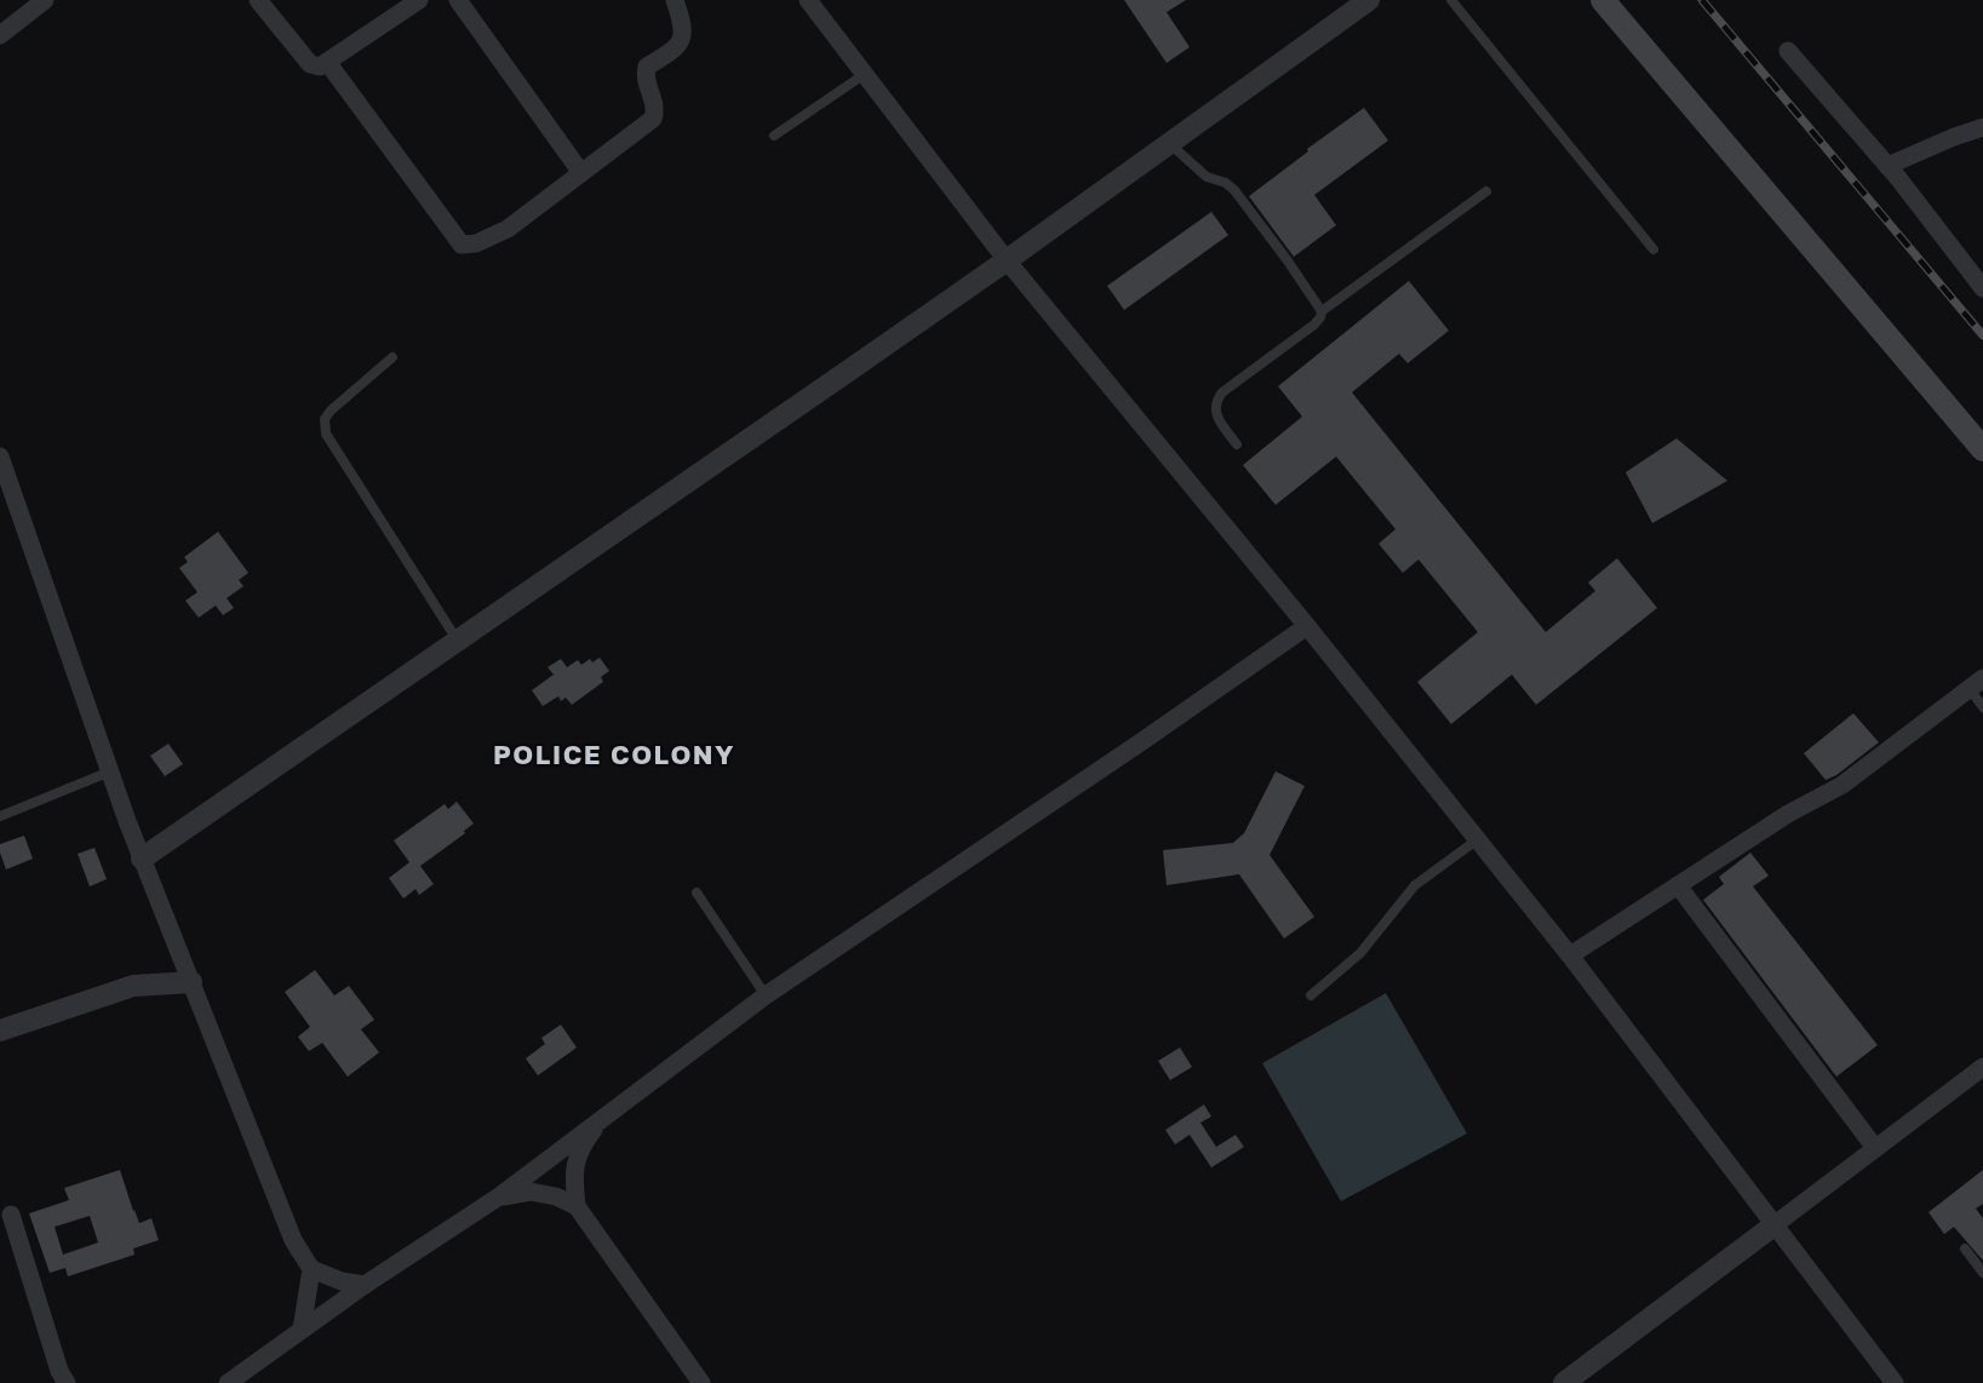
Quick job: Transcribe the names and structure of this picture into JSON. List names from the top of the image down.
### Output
{
  "districts": ["POLICE COLONY"]
}
